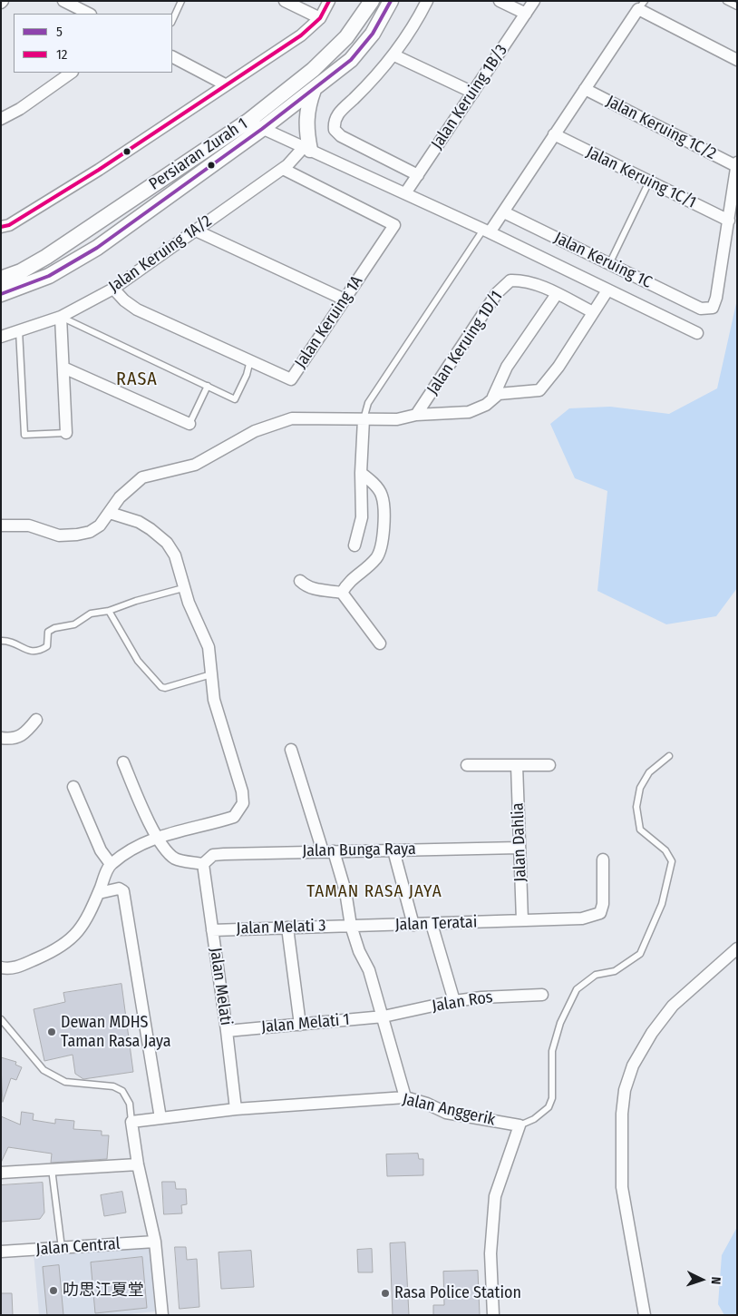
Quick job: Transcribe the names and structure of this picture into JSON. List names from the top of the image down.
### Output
{
  "streets": {
    "main road": ["Persiaran Zurah 1"],
    "street": [
      "Jalan Keruing 1B/3",
      "Jalan Keruing 1C/2",
      "Jalan Keruing 1C/1",
      "Jalan Keruing 1A/2",
      "Jalan Keruing 1C",
      "Jalan Keruing 1A",
      "Jalan Keruing 1D/1",
      "Jalan Dahlia",
      "Jalan Bunga Raya",
      "Jalan Teratai",
      "Jalan Melati 3",
      "Jalan Melati",
      "Jalan Ros",
      "Jalan Melati 1",
      "Jalan Anggerik",
      "Jalan Central"
    ]
  },
  "crossings": [
    ["Jalan Keruing 1C/1", "Jalan Keruing 1C"],
    ["Jalan Keruing 1A/2", "Jalan Keruing 1A"],
    ["Jalan Dahlia", "Jalan Bunga Raya"],
    ["Jalan Dahlia", "Jalan Teratai"],
    ["Jalan Bunga Raya", "Jalan Melati"],
    ["Jalan Teratai", "Jalan Melati 3"],
    ["Jalan Melati 3", "Jalan Melati"],
    ["Jalan Melati", "Jalan Melati 1"],
    ["Jalan Melati", "Jalan Anggerik"],
    ["Jalan Ros", "Jalan Melati 1"]
  ],
  "districts": ["RASA", "TAMAN RASA JAYA"],
  "places": ["Dewan MDHS Taman Rasa Jaya", "叻思江夏堂", "Rasa Police Station"],
  "lines": ["transit line 5", "transit line 12"],
  "legend": ["5", "12"],
  "north": "right"
}
